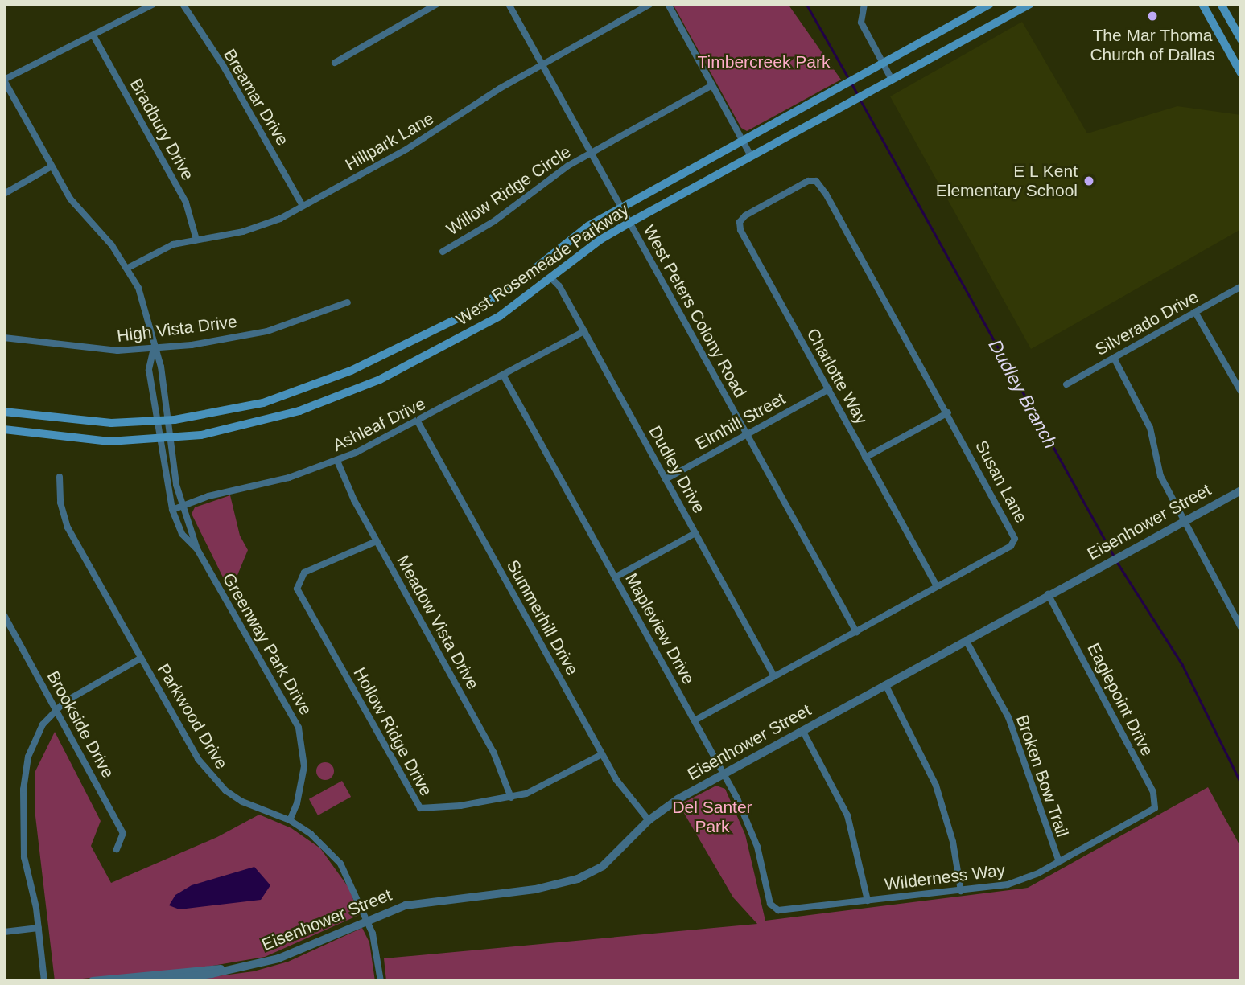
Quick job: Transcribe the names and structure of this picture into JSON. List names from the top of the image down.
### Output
{
  "streets": {
    "main road": ["West Rosemeade Parkway"],
    "street": [
      "Breamar Drive",
      "Bradbury Drive",
      "Hillpark Lane",
      "Willow Ridge Circle",
      "West Peters Colony Road",
      "Silverado Drive",
      "High Vista Drive",
      "Charlotte Way",
      "Elmhill Street",
      "Ashleaf Drive",
      "Dudley Drive",
      "Susan Lane",
      "Eisenhower Street",
      "Summerhill Drive",
      "Meadow Vista Drive",
      "Mapleview Drive",
      "Greenway Park Drive",
      "Eaglepoint Drive",
      "Parkwood Drive",
      "Brookside Drive",
      "Hollow Ridge Drive",
      "Broken Bow Trail",
      "Wilderness Way"
    ]
  },
  "crossings": [
    ["Breamar Drive", "Hillpark Lane"],
    ["Bradbury Drive", "Hillpark Lane"],
    ["Hillpark Lane", "West Peters Colony Road"],
    ["Hillpark Lane", "Greenway Park Drive"],
    ["Willow Ridge Circle", "West Peters Colony Road"],
    ["West Rosemeade Parkway", "West Peters Colony Road"],
    ["West Rosemeade Parkway", "Dudley Drive"],
    ["West Rosemeade Parkway", "Greenway Park Drive"],
    ["West Peters Colony Road", "Elmhill Street"],
    ["West Peters Colony Road", "Susan Lane"],
    ["High Vista Drive", "Greenway Park Drive"],
    ["Charlotte Way", "Elmhill Street"],
    ["Charlotte Way", "Susan Lane"],
    ["Elmhill Street", "Dudley Drive"],
    ["Ashleaf Drive", "Dudley Drive"],
    ["Ashleaf Drive", "Summerhill Drive"],
    ["Ashleaf Drive", "Meadow Vista Drive"],
    ["Ashleaf Drive", "Mapleview Drive"],
    ["Ashleaf Drive", "Greenway Park Drive"],
    ["Dudley Drive", "Susan Lane"],
    ["Susan Lane", "Mapleview Drive"],
    ["Eisenhower Street", "Summerhill Drive"],
    ["Eisenhower Street", "Mapleview Drive"],
    ["Eisenhower Street", "Eaglepoint Drive"],
    ["Eisenhower Street", "Parkwood Drive"],
    ["Eisenhower Street", "Broken Bow Trail"],
    ["Summerhill Drive", "Hollow Ridge Drive"],
    ["Meadow Vista Drive", "Hollow Ridge Drive"],
    ["Mapleview Drive", "Wilderness Way"],
    ["Greenway Park Drive", "Parkwood Drive"],
    ["Eaglepoint Drive", "Wilderness Way"],
    ["Broken Bow Trail", "Wilderness Way"]
  ],
  "water": ["Dudley Branch"],
  "parks": ["Timbercreek Park", "Del Santer Park"],
  "places": ["The Mar Thoma Church of Dallas", "E L Kent Elementary School"]
}
